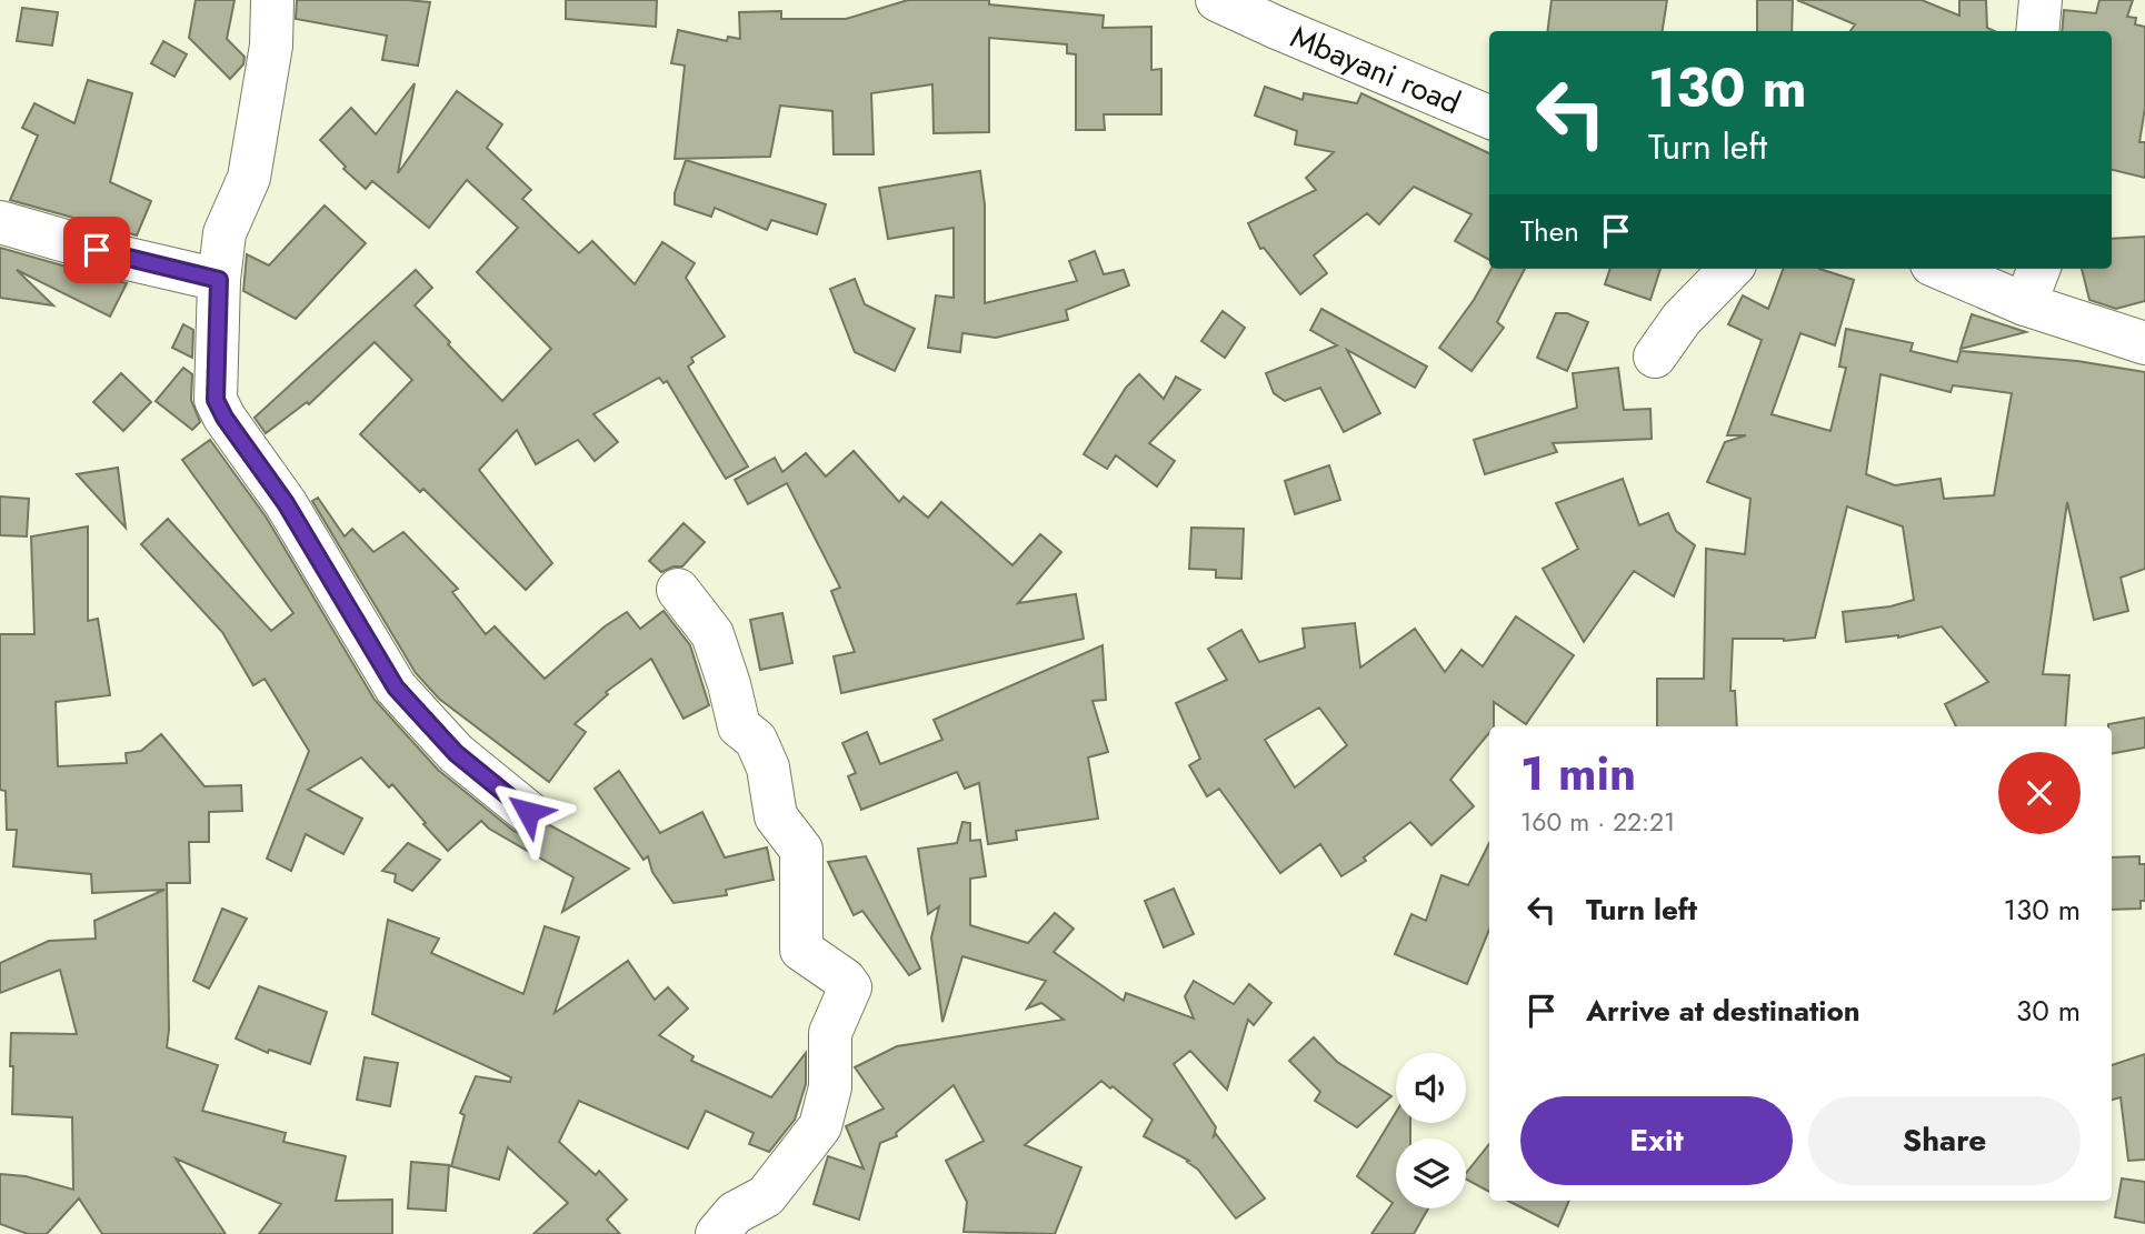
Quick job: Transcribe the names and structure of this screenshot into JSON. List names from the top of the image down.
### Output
{
  "streets": {
    "street": ["Mbayani road"]
  },
  "page": {
    "turn": ["130 m", "Turn left"],
    "then": "Then",
    "heading": ["1 min", "160 m · 22:21"],
    "list": [
      {
        "name": "Turn left",
        "value": "130 m"
      },
      {
        "name": "Arrive at destination",
        "value": "30 m"
      }
    ],
    "buttons": ["Exit", "Share"]
  }
}
